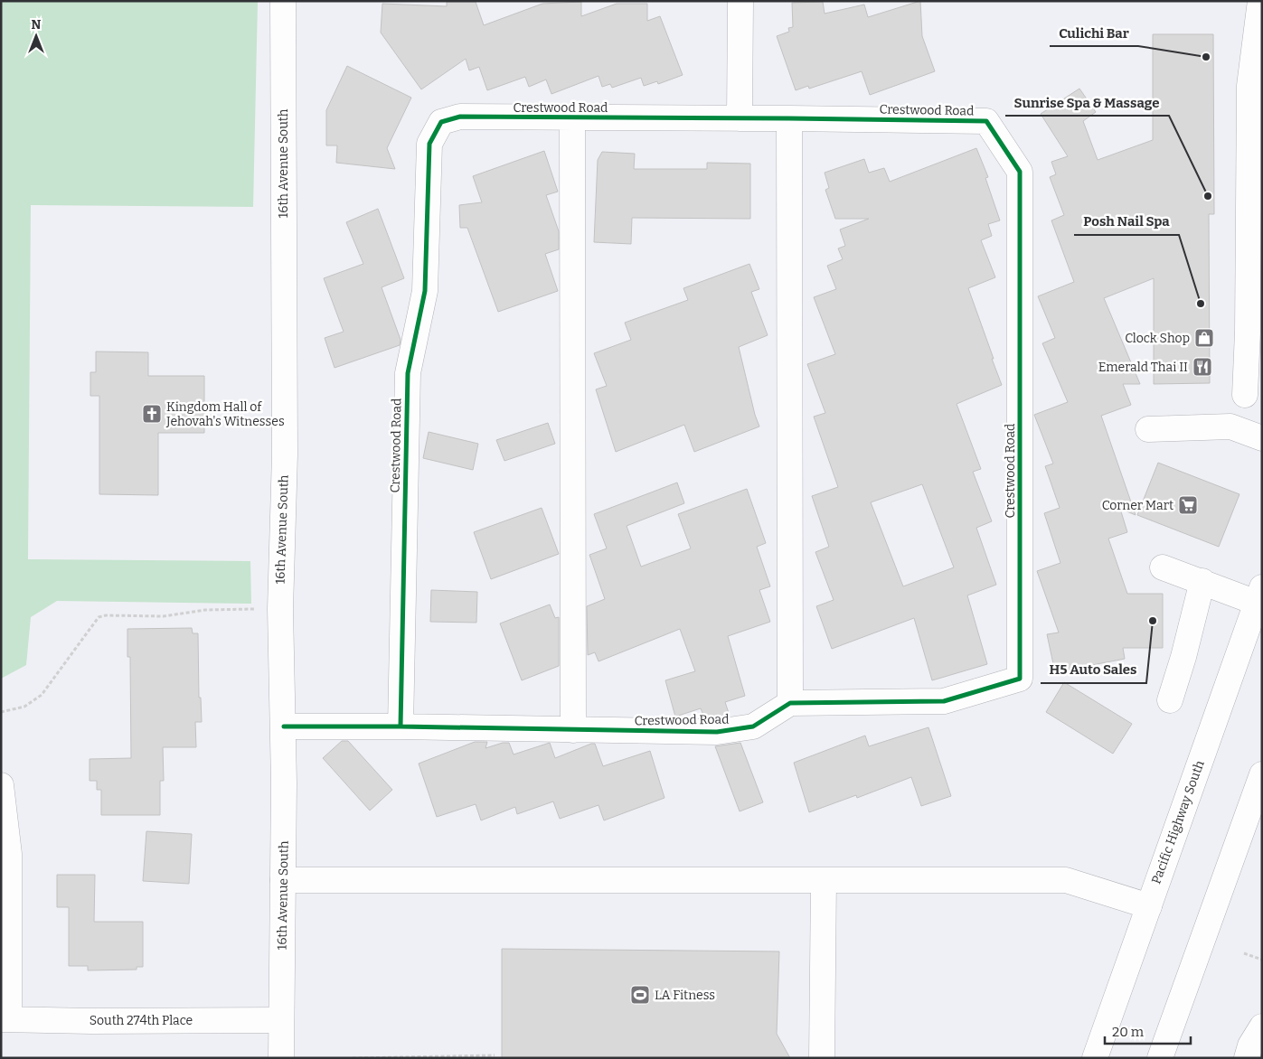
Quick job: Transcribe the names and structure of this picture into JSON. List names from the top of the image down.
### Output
{
  "streets": {
    "street": [
      "Crestwood Road",
      "16th Avenue South",
      "Pacific Highway South",
      "South 274th Place"
    ]
  },
  "crossings": [
    ["Crestwood Road", "16th Avenue South"],
    ["16th Avenue South", "South 274th Place"]
  ],
  "places": {
    "other": [
      "Culichi Bar",
      "Sunrise Spa & Massage",
      "Posh Nail Spa",
      "H5 Auto Sales"
    ],
    "shop": ["Clock Shop"],
    "restaurant": ["Emerald Thai II"],
    "church": ["Kingdom Hall of Jehovah's Witnesses"],
    "supermarket": ["Corner Mart"],
    "sports": ["LA Fitness"]
  },
  "scale_bar": "20 m",
  "north": "top"
}
